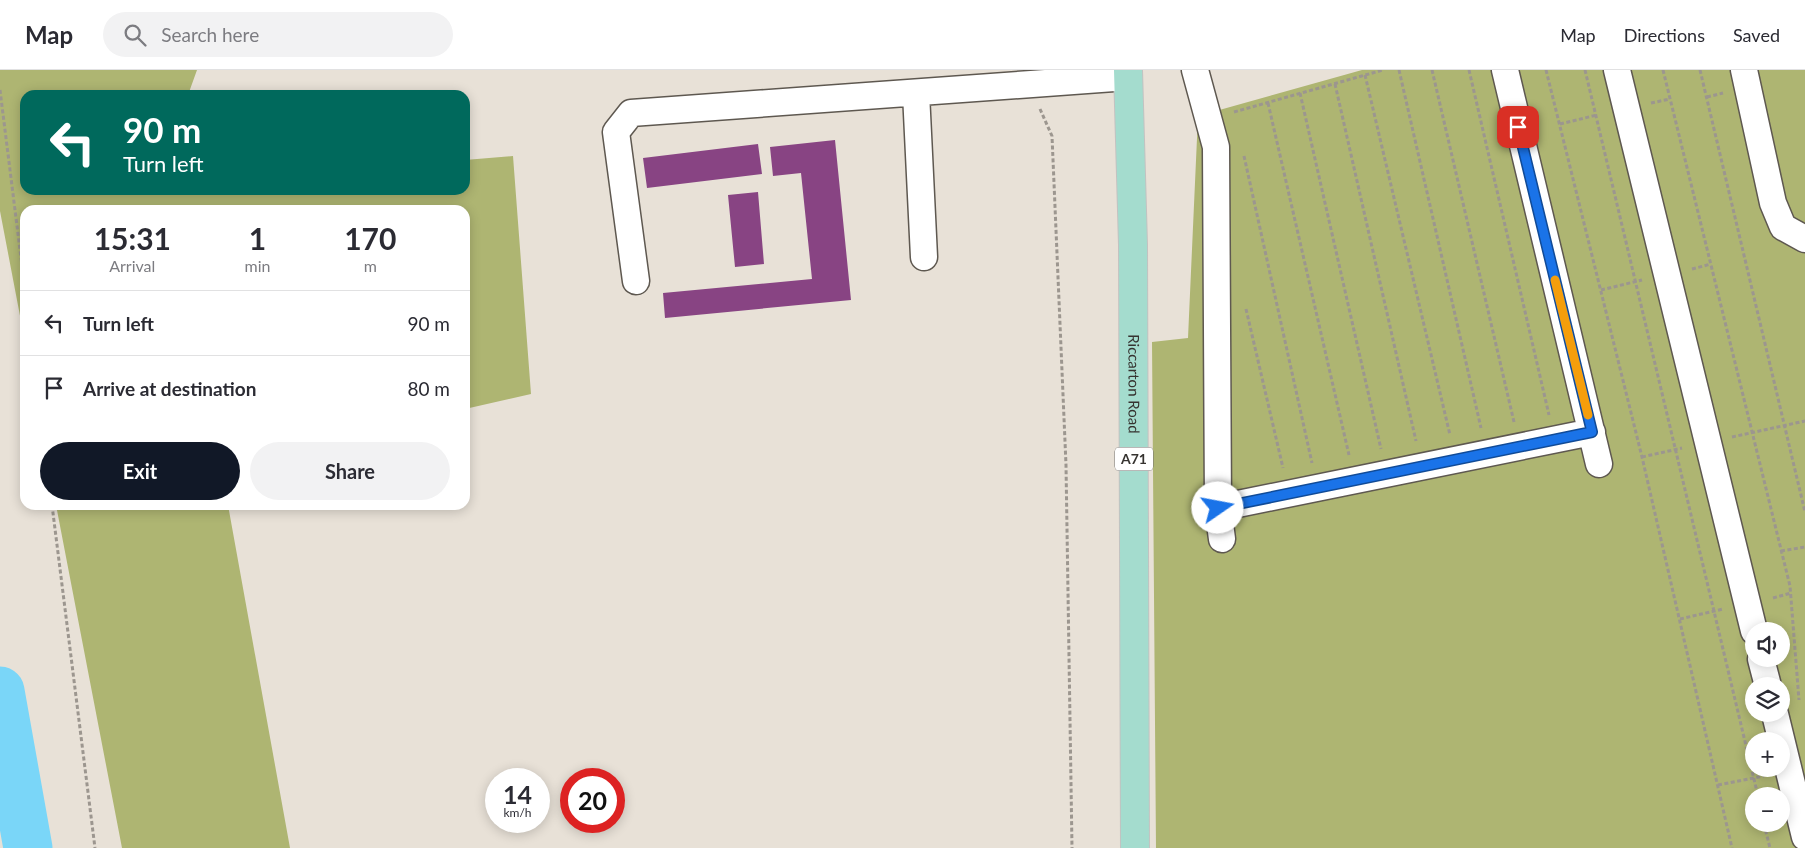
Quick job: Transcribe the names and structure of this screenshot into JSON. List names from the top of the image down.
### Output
{
  "streets": {
    "main road": ["Riccarton Road", "A71"]
  },
  "page": {
    "header": "Map",
    "search": "Search here",
    "nav": ["Map", "Directions", "Saved"],
    "turn": ["90 m", "Turn left"],
    "eta": [
      "15:31",
      "Arrival",
      "1",
      "min",
      "170",
      "m"
    ],
    "list": [
      {
        "name": "Turn left",
        "value": "90 m"
      },
      {
        "name": "Arrive at destination",
        "value": "80 m"
      }
    ],
    "buttons": ["Exit", "Share"],
    "map_buttons": ["+", "−"],
    "speed": "14 km/h",
    "limit": "20"
  }
}
